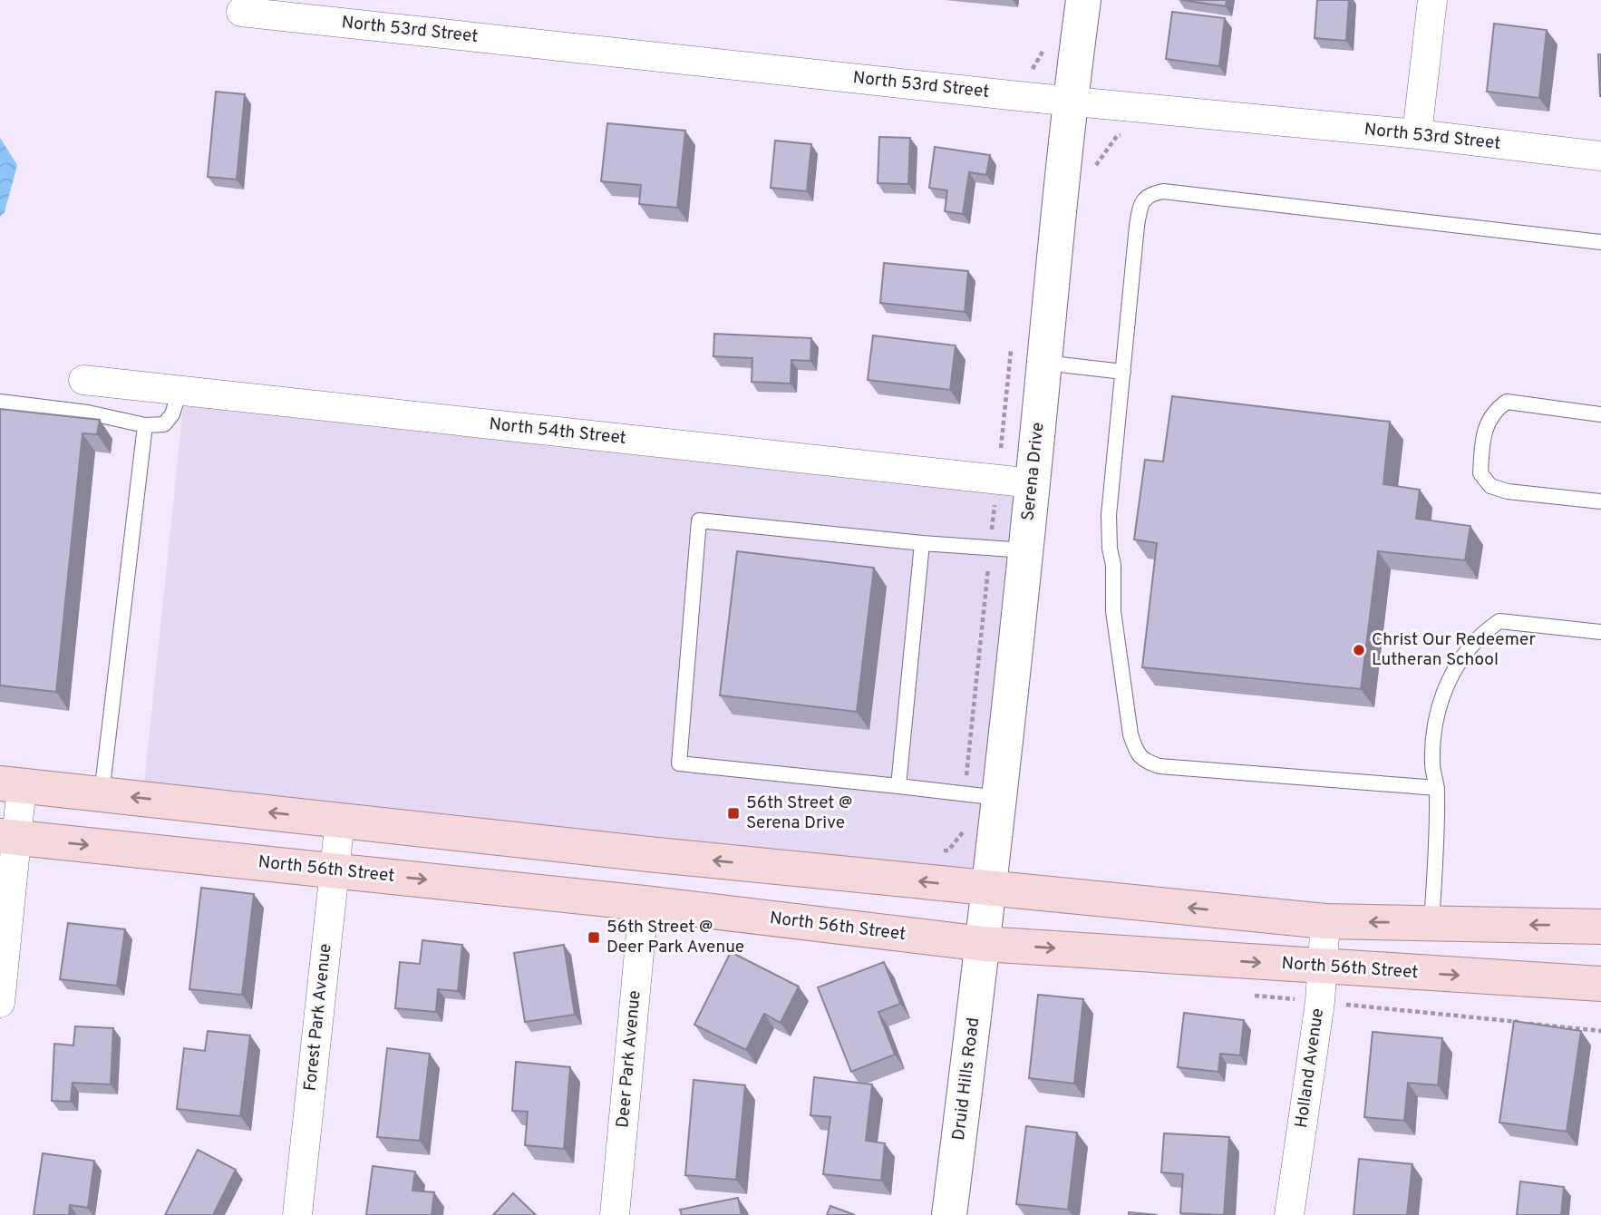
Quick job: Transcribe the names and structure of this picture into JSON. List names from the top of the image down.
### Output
{
  "streets": {
    "main road": ["North 56th Street"],
    "street": [
      "North 53rd Street",
      "North 54th Street",
      "Serena Drive",
      "Forest Park Avenue",
      "Deer Park Avenue",
      "Holland Avenue",
      "Druid Hills Road"
    ]
  },
  "crossings": [
    ["North 53rd Street", "Serena Drive"],
    ["North 54th Street", "Serena Drive"],
    ["Serena Drive", "North 56th Street"],
    ["Serena Drive", "Druid Hills Road"],
    ["North 56th Street", "Forest Park Avenue"],
    ["North 56th Street", "Deer Park Avenue"],
    ["North 56th Street", "Holland Avenue"],
    ["North 56th Street", "Druid Hills Road"]
  ],
  "places": {
    "other": ["Christ Our Redeemer Lutheran School"],
    "transit": ["56th Street @ Serena Drive", "56th Street @ Deer Park Avenue"]
  }
}
